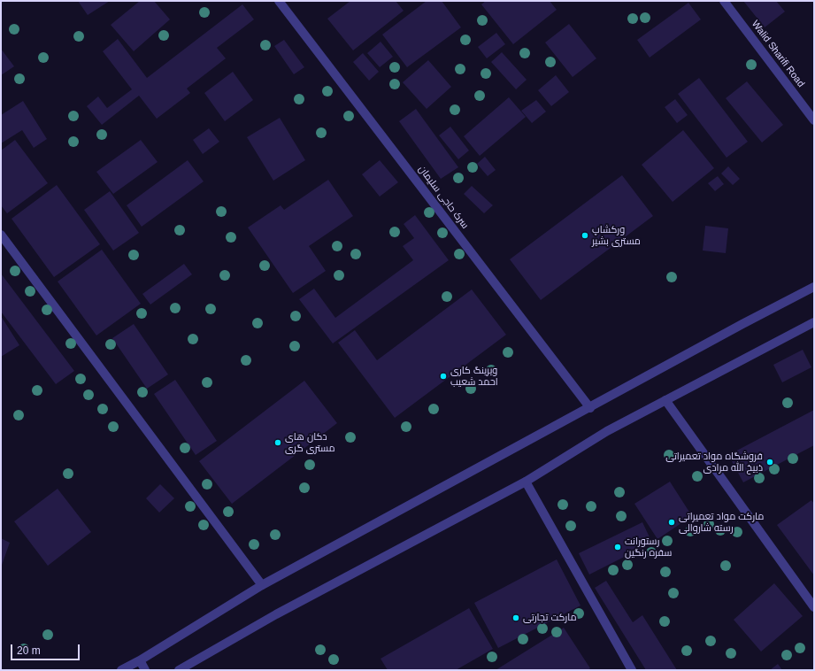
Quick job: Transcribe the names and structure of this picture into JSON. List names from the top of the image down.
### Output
{
  "streets": {
    "street": ["Walid Sharifi Road", "سرک حاجی سلیمان"]
  },
  "places": [
    "ورکشاپ مستری بشیر",
    "ویرینگ کاری احمد شعیب",
    "دکان های مستری گری",
    "فروشگاه مواد تعمیراتی ذبیخ الله مرادی",
    "مارکت مواد تعمیراتی رسته شاروالی",
    "رستورانت سفره رنگین",
    "مارکت تجارتی"
  ],
  "scale_bar": "20 m"
}
